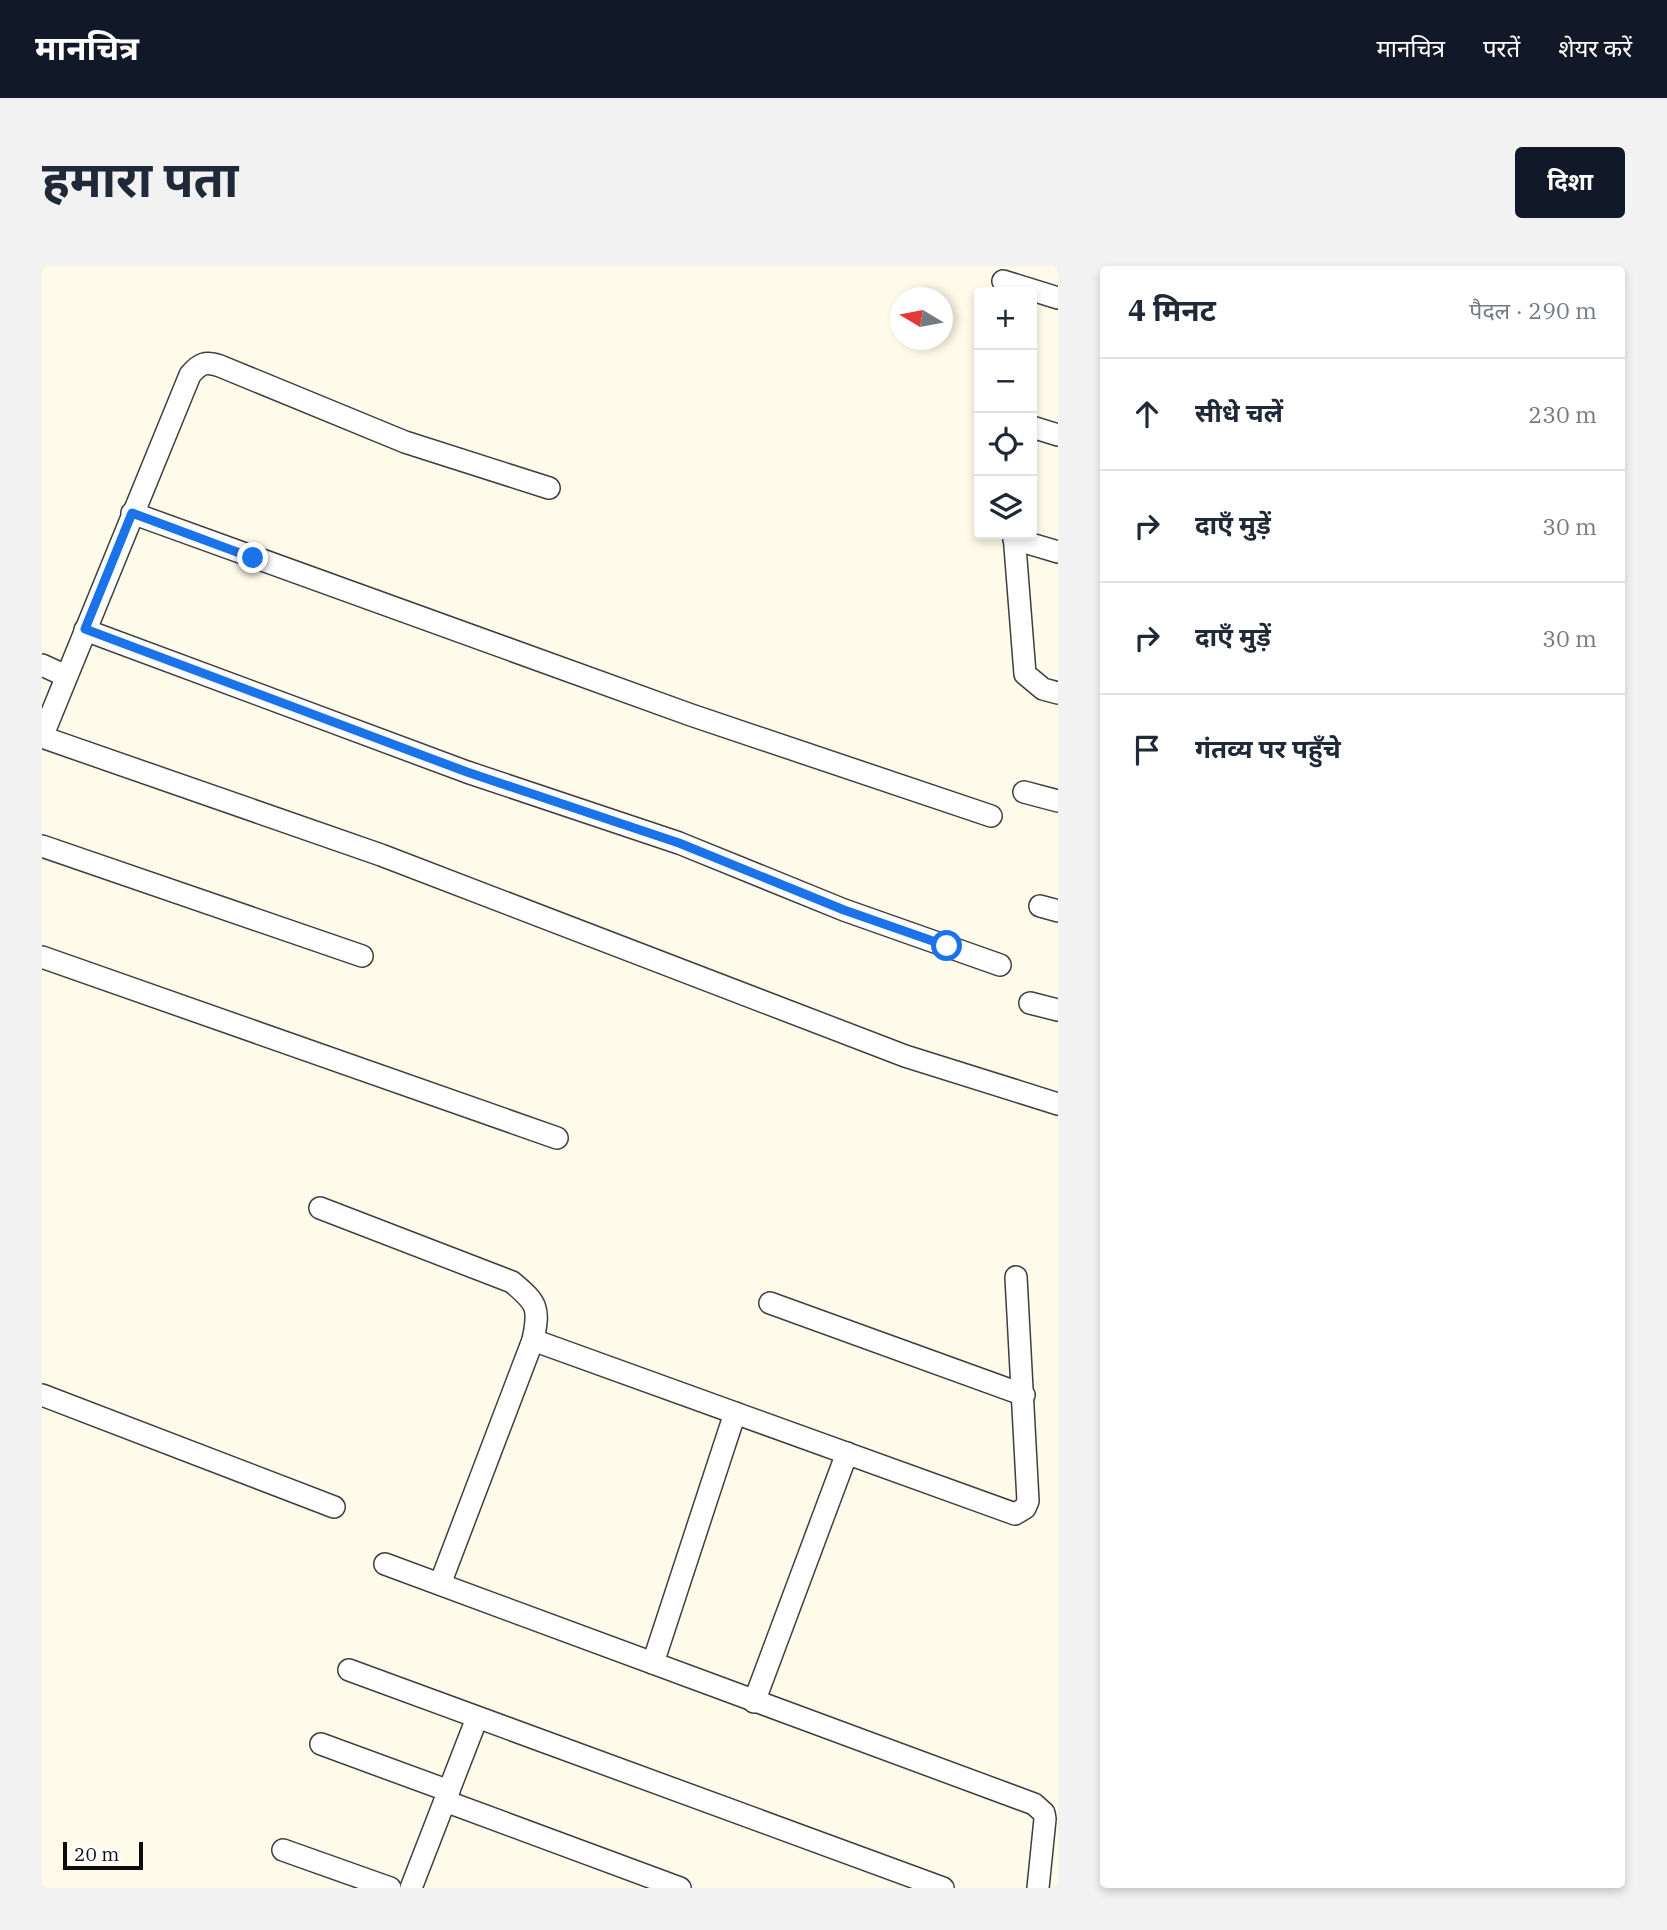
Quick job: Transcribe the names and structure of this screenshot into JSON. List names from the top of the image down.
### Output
{
  "scale_bar": "20 m",
  "north": "left",
  "page": {
    "header": "मानचित्र",
    "nav": ["मानचित्र", "परतें", "शेयर करें"],
    "title": "हमारा पता",
    "buttons": "दिशा",
    "heading": ["4 मिनट", "पैदल · 290 m"],
    "map_buttons": ["+", "−"],
    "list": [
      ["सीधे चलें", "230 m"],
      ["दाएँ मुड़ें", "30 m"],
      ["दाएँ मुड़ें", "30 m"],
      "गंतव्य पर पहुँचे"
    ],
    "scale": "20 m"
  }
}
